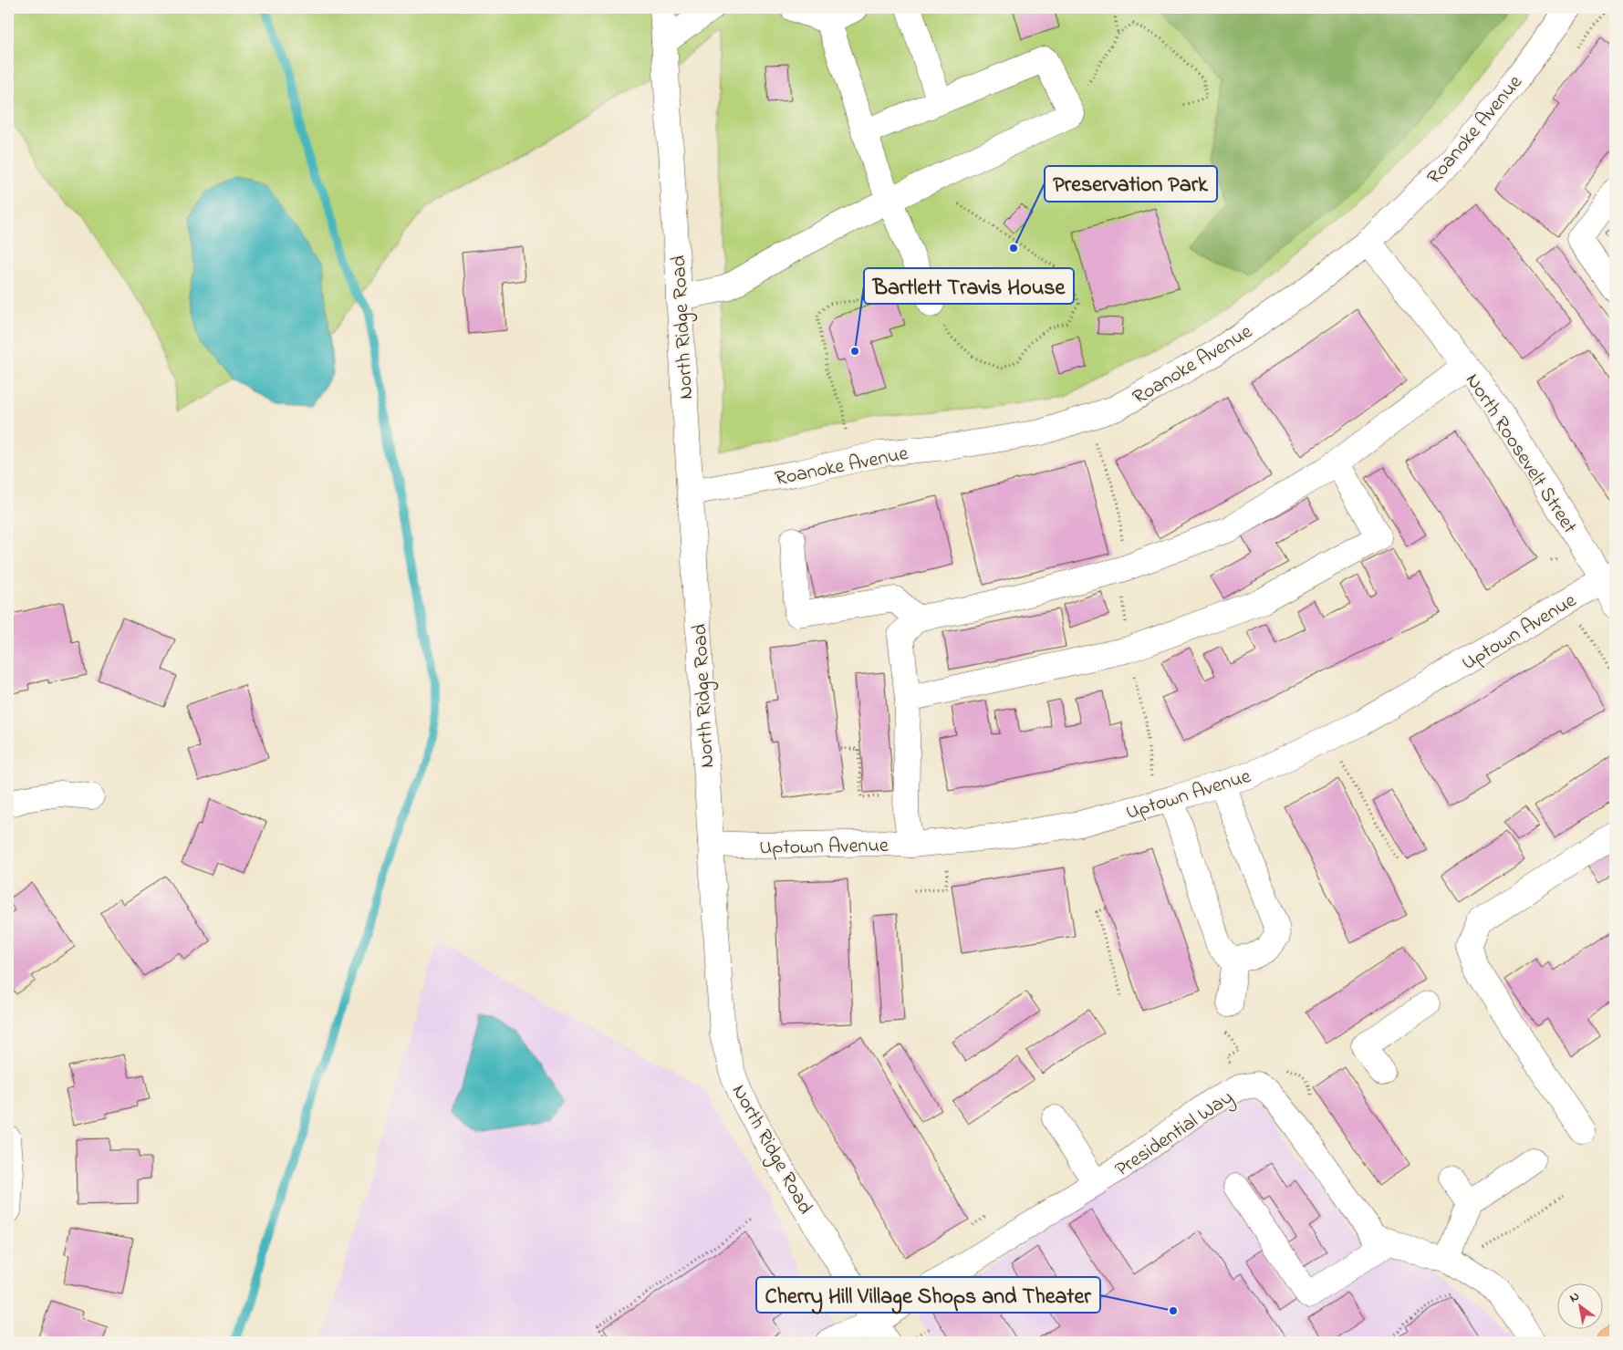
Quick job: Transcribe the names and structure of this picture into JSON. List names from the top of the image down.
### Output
{
  "streets": {
    "street": [
      "Roanoke Avenue",
      "North Ridge Road",
      "North Roosevelt Street",
      "Uptown Avenue",
      "Presidential Way"
    ]
  },
  "crossings": [
    ["Roanoke Avenue", "North Ridge Road"],
    ["Roanoke Avenue", "North Roosevelt Street"],
    ["North Ridge Road", "Uptown Avenue"],
    ["North Ridge Road", "Presidential Way"],
    ["North Roosevelt Street", "Uptown Avenue"]
  ],
  "places": ["Preservation Park", "Bartlett Travis House", "Cherry Hill Village Shops and Theater"],
  "north": "top left"
}
